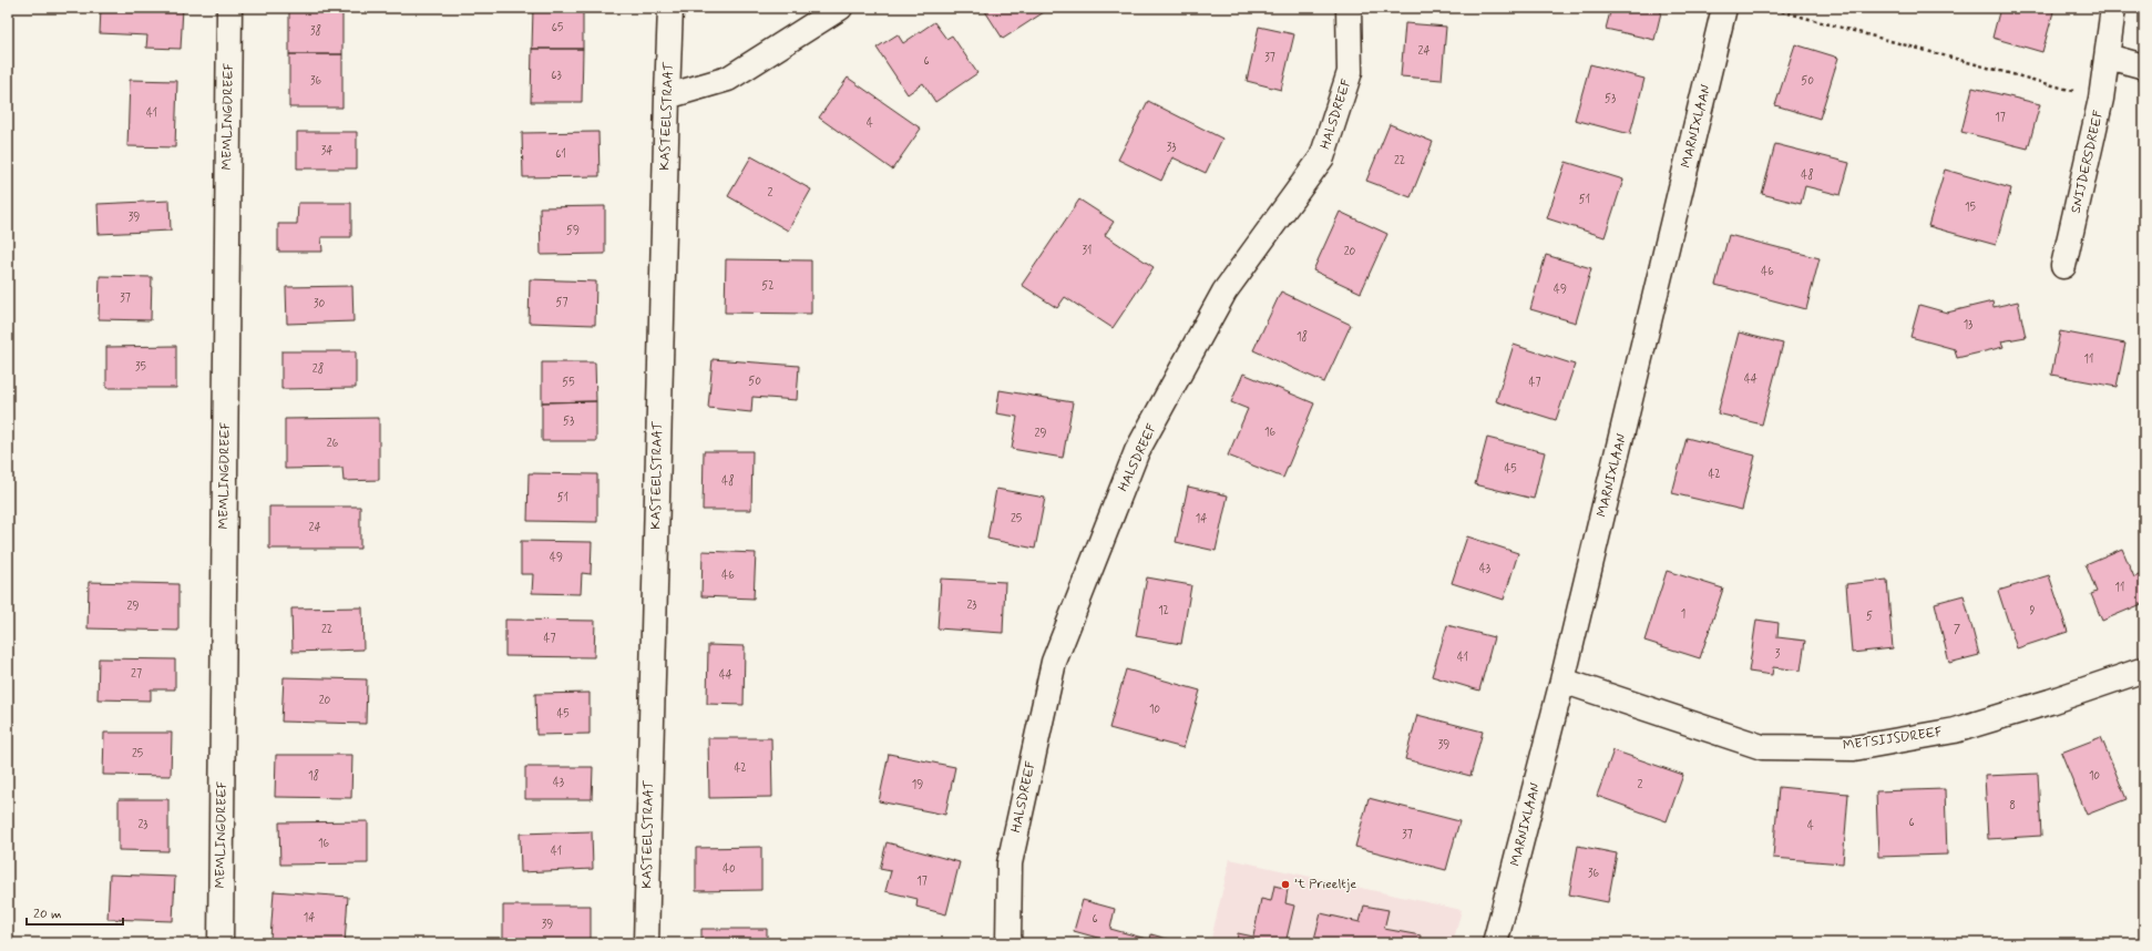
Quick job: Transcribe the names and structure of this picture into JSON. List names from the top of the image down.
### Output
{
  "streets": {
    "street": [
      "HALSDREEF",
      "MEMLINGDREEF",
      "KASTEELSTRAAT",
      "MARNIXLAAN",
      "SNIJDERSDREEF",
      "METSIJSDREEF"
    ]
  },
  "crossings": [
    ["MARNIXLAAN", "METSIJSDREEF"]
  ],
  "places": ["’t Prieeltje"],
  "house_numbers": [
    "65",
    "38",
    "24",
    "37",
    "6",
    "63",
    "36",
    "50",
    "53",
    "41",
    "17",
    "4",
    "33",
    "34",
    "61",
    "22",
    "48",
    "2",
    "51",
    "15",
    "39",
    "59",
    "31",
    "20",
    "46",
    "52",
    "49",
    "37",
    "57",
    "30",
    "13",
    "18",
    "11",
    "35",
    "28",
    "44",
    "50",
    "55",
    "47",
    "53",
    "16",
    "29",
    "26",
    "45",
    "42",
    "48",
    "51",
    "25",
    "14",
    "24",
    "49",
    "43",
    "46",
    "11",
    "23",
    "29",
    "12",
    "9",
    "1",
    "5",
    "22",
    "7",
    "47",
    "3",
    "41",
    "27",
    "44",
    "20",
    "10",
    "45",
    "39",
    "25",
    "42",
    "18",
    "10",
    "43",
    "19",
    "2",
    "8",
    "6",
    "23",
    "4",
    "37",
    "16",
    "41",
    "40",
    "36",
    "17",
    "14",
    "6",
    "39"
  ],
  "scale_bar": "20 m"
}
